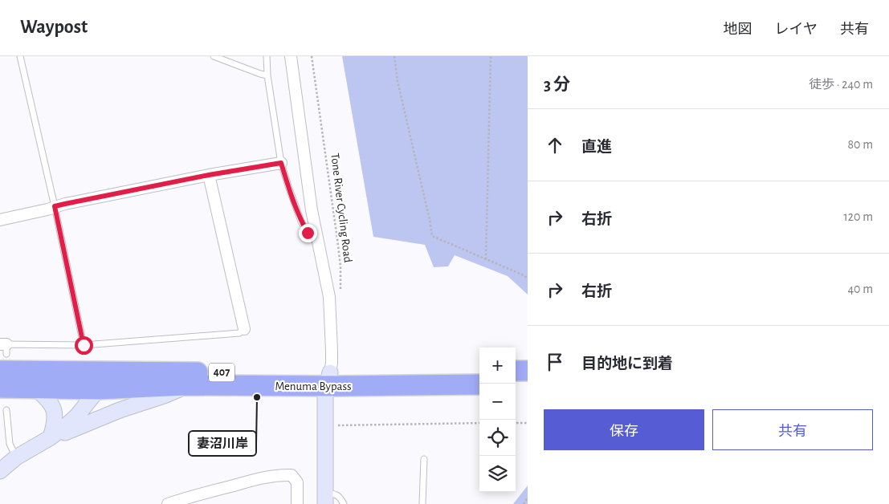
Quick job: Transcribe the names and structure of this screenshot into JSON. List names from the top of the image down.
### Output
{
  "streets": {
    "highway": ["407", "Menuma Bypass"],
    "path": ["Tone River Cycling Road"]
  },
  "places": ["妻沼川岸"],
  "page": {
    "header": "Waypost",
    "nav": ["地図", "レイヤ", "共有"],
    "heading": ["3 分", "徒歩 · 240 m"],
    "list": [
      ["直進", "80 m"],
      ["右折", "120 m"],
      ["右折", "40 m"],
      "目的地に到着"
    ],
    "map_buttons": ["+", "−"],
    "buttons": ["保存", "共有"]
  }
}
